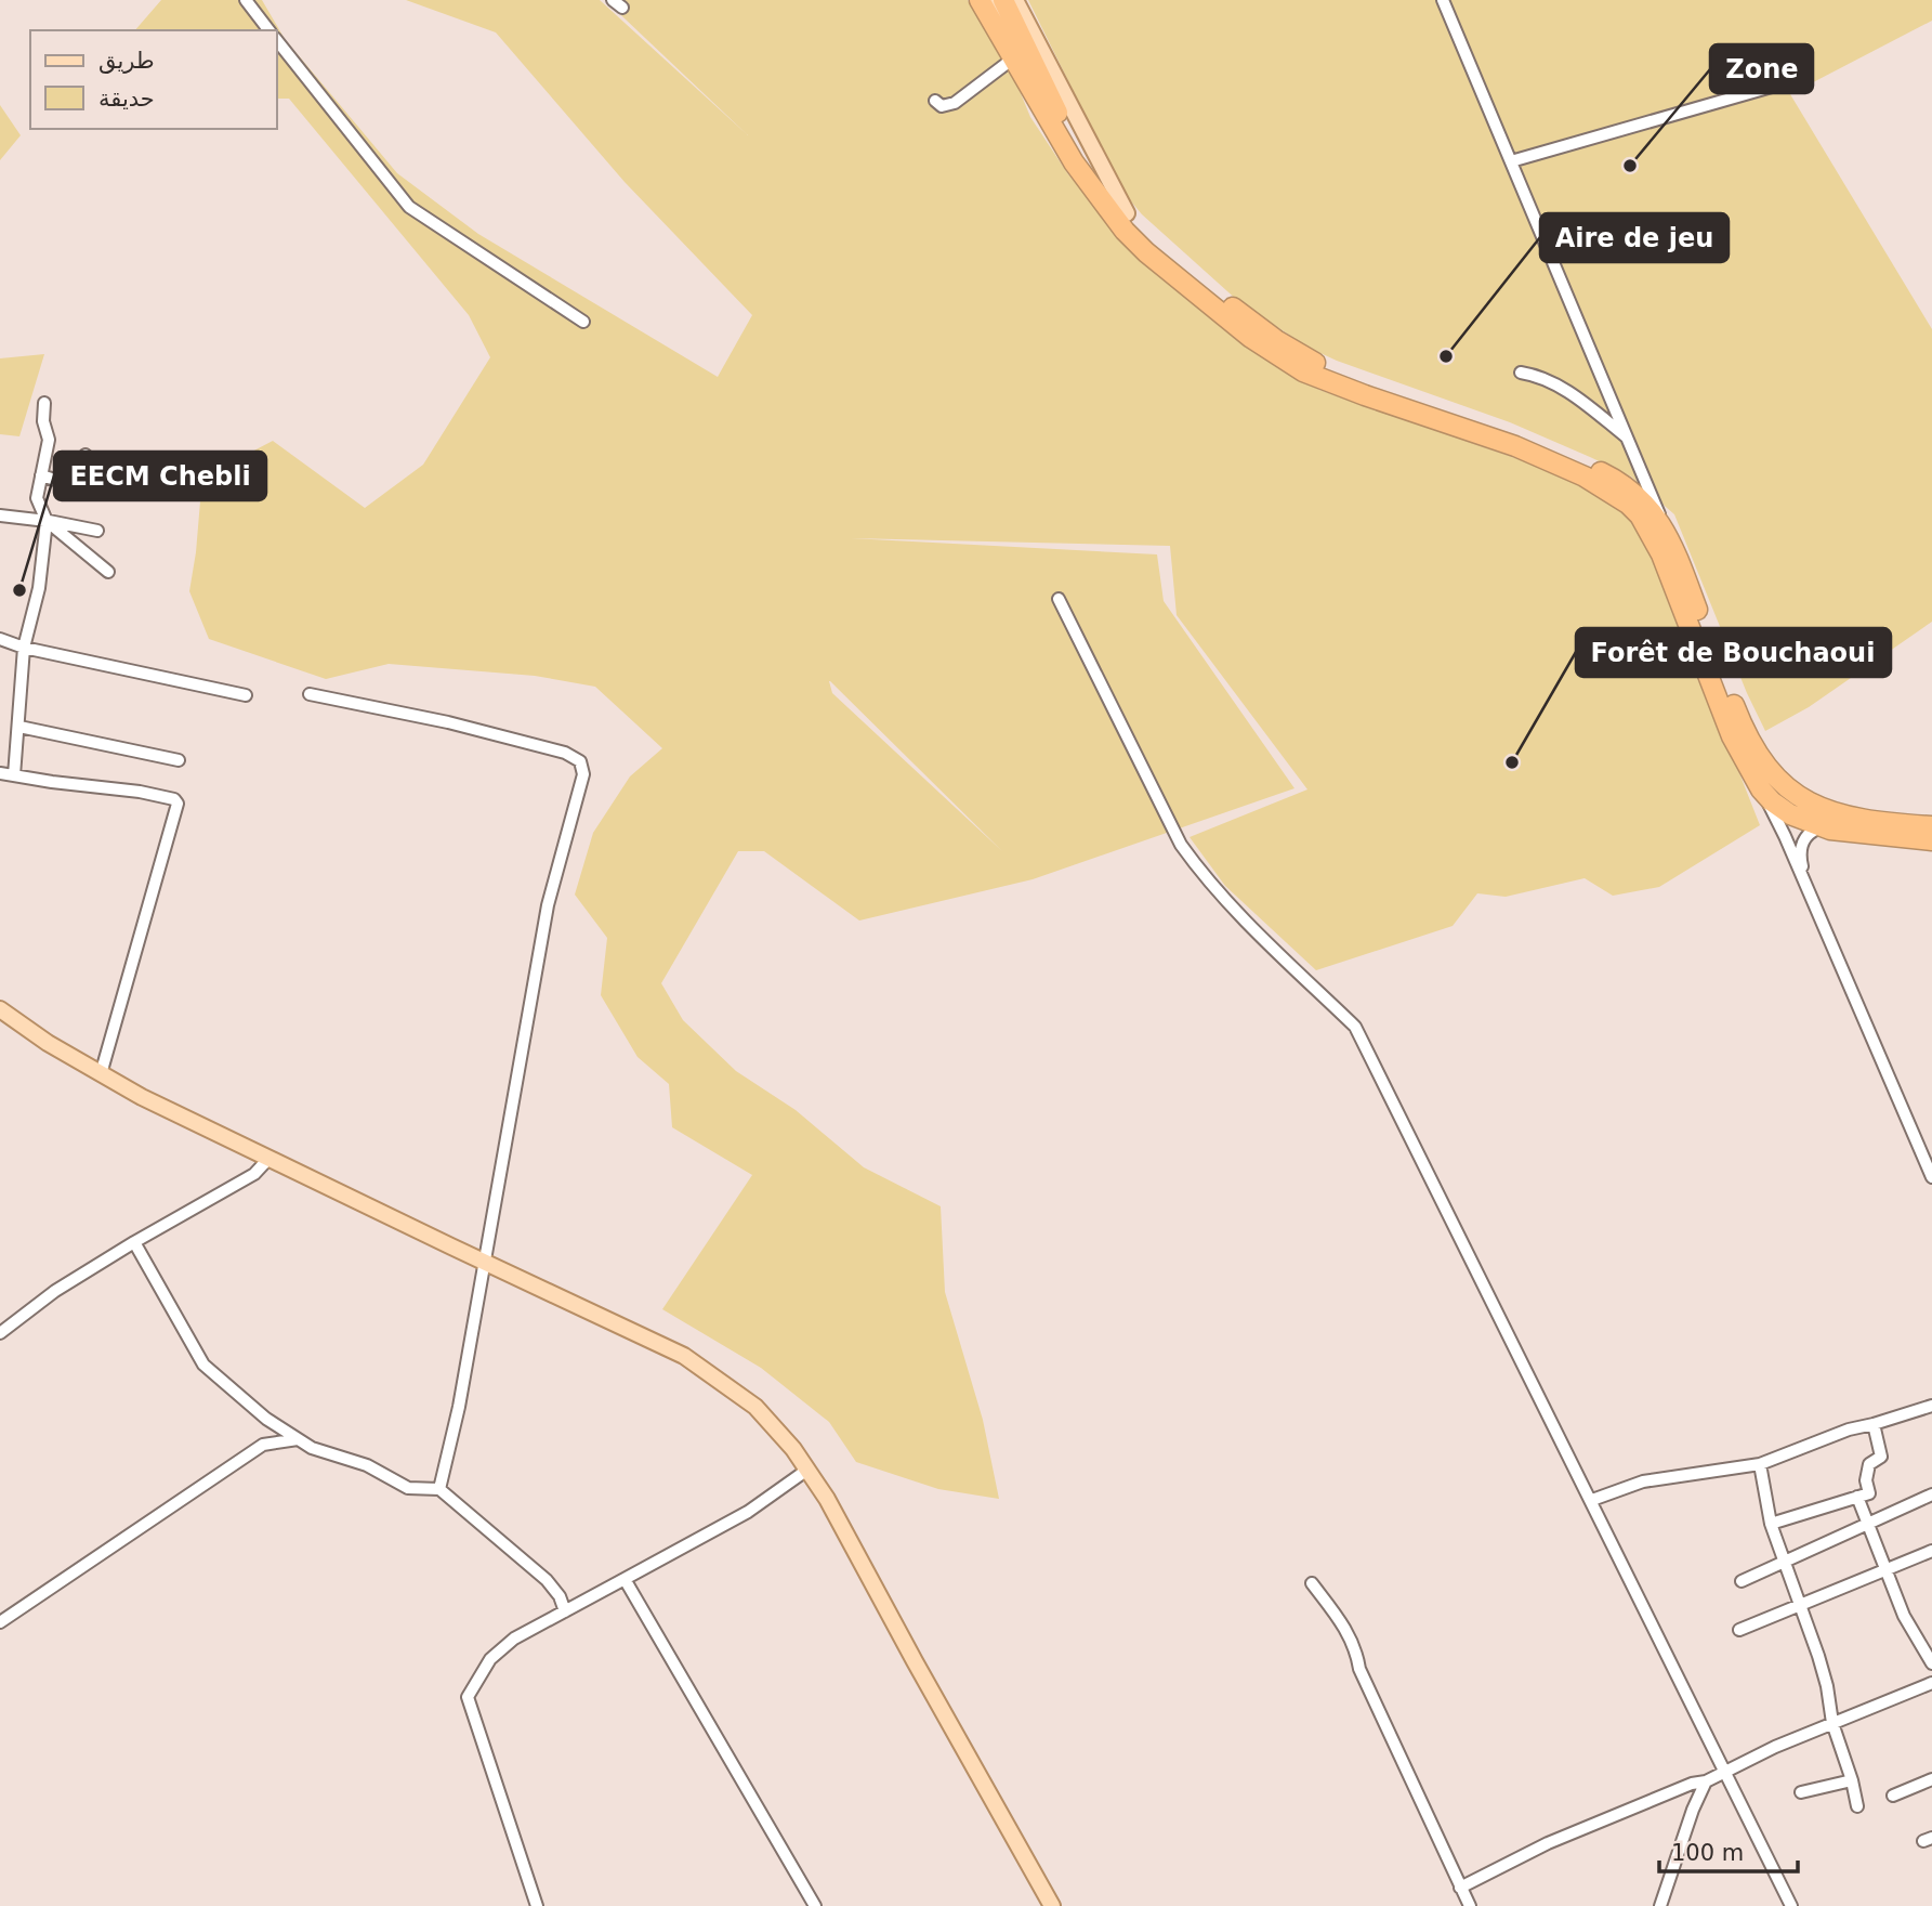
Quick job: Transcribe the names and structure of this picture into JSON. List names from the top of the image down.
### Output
{
  "places": [
    "Zone",
    "Aire de jeu",
    "EECM Chebli",
    "Forêt de Bouchaoui"
  ],
  "legend": ["طريق", "حديقة"],
  "scale_bar": "100 m"
}
